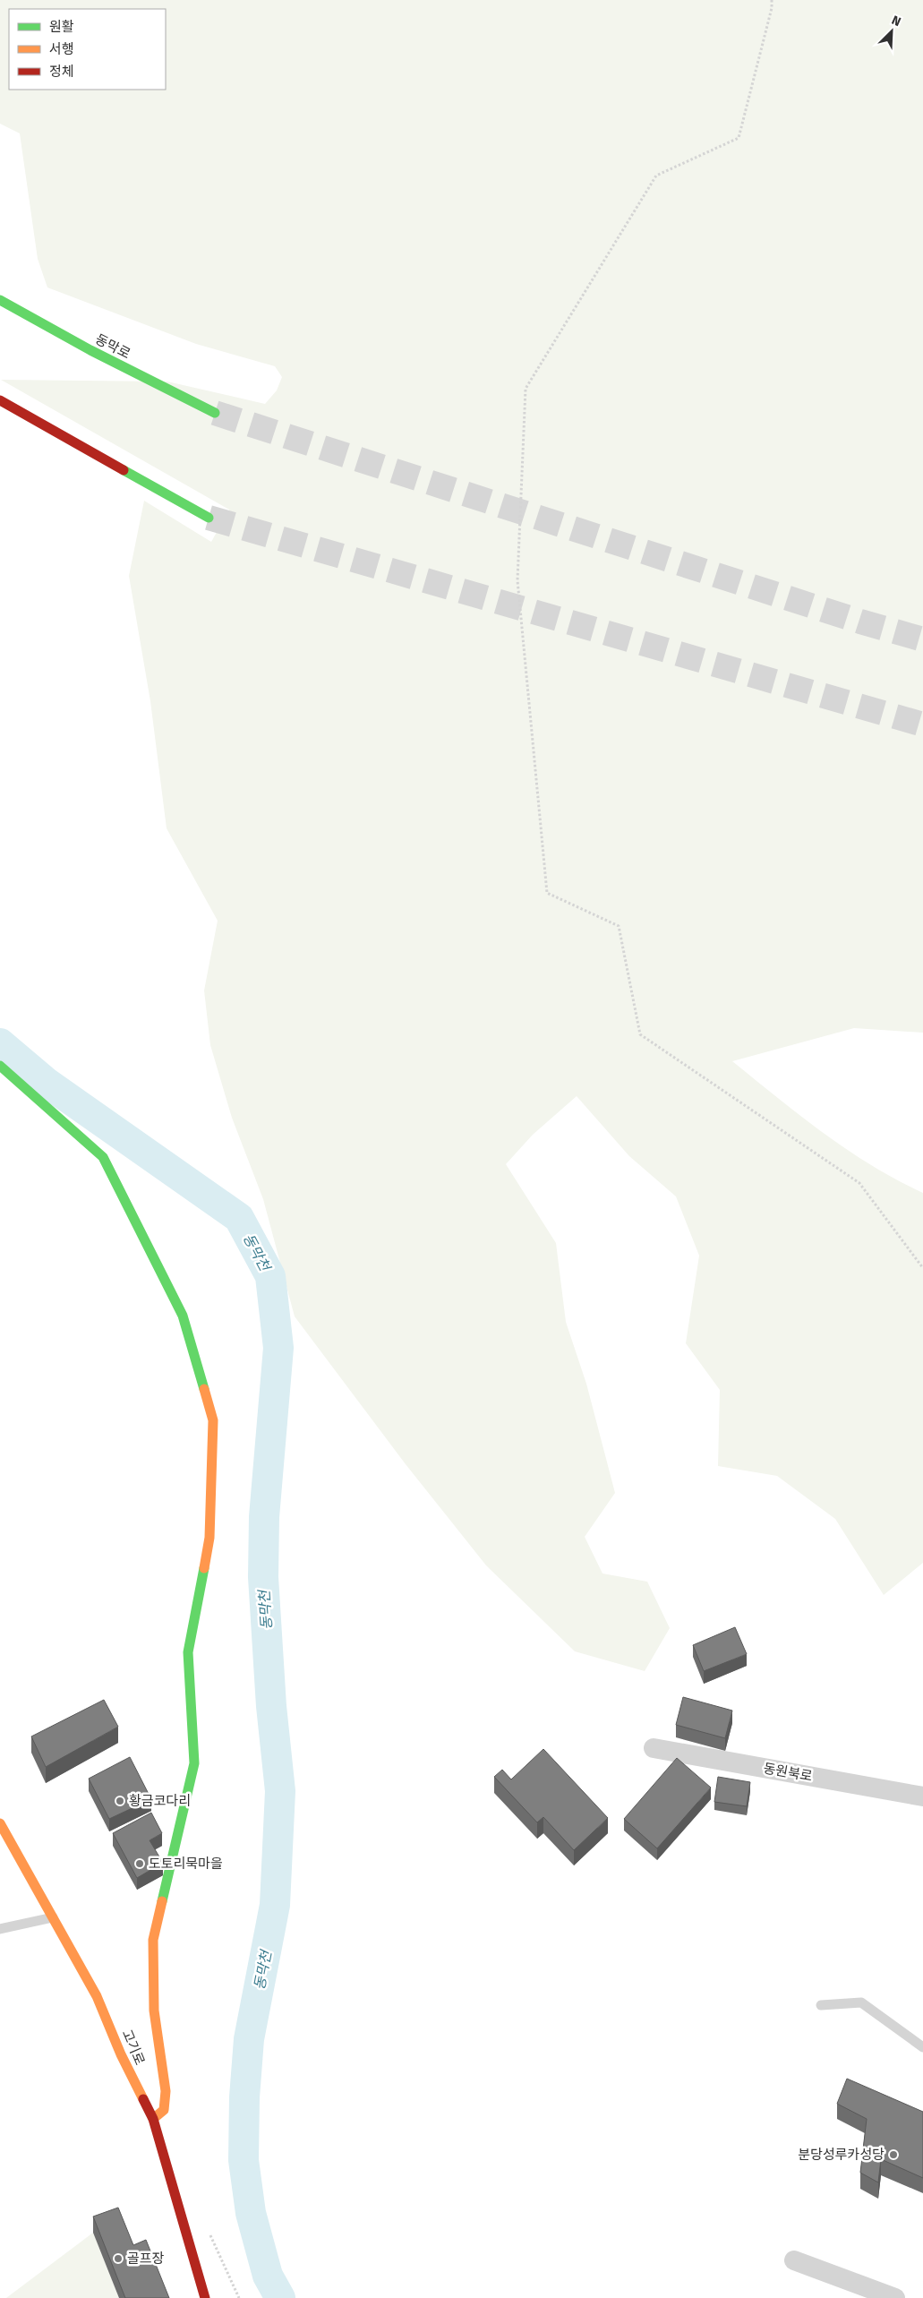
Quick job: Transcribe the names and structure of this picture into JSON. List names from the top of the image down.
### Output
{
  "streets": {
    "street": ["동막로", "동원북로", "고기로"]
  },
  "water": ["동막천"],
  "places": [
    "황금코다리",
    "도토리묵마을",
    "분당성루카성당",
    "골프장"
  ],
  "legend": ["원활", "서행", "정체"],
  "north": "top right"
}
